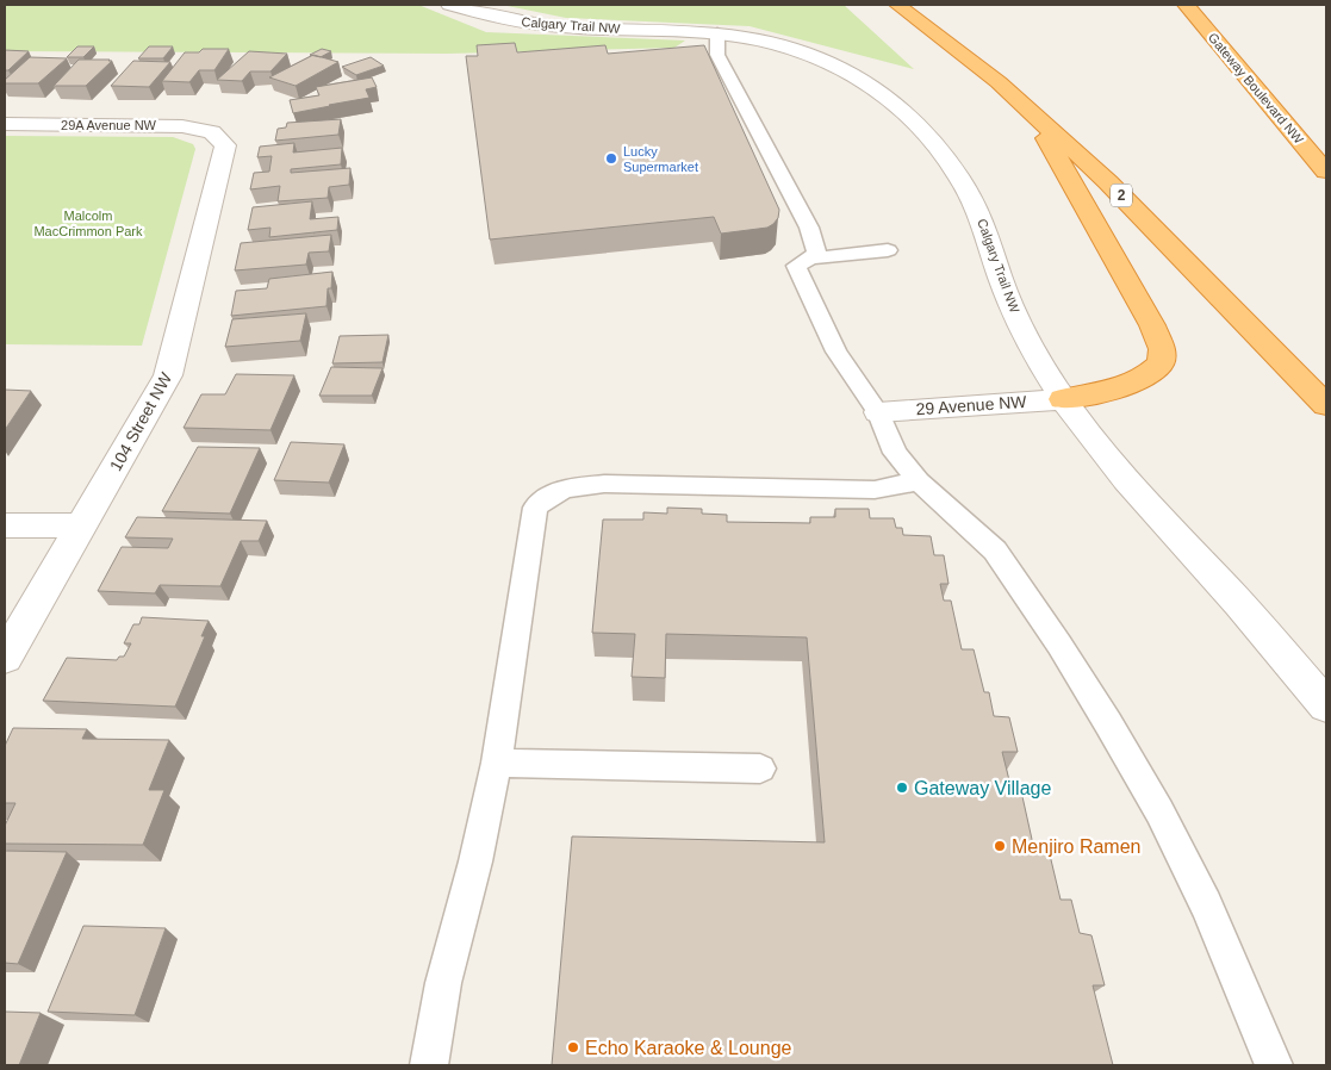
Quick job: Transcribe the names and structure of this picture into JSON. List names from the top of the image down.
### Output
{
  "streets": {
    "highway": ["Gateway Boulevard NW", "2"],
    "street": [
      "Calgary Trail NW",
      "29A Avenue NW",
      "29 Avenue NW",
      "104 Street NW"
    ]
  },
  "crossings": [
    ["Calgary Trail NW", "29 Avenue NW"],
    ["29A Avenue NW", "104 Street NW"]
  ],
  "parks": ["Malcolm MacCrimmon Park"],
  "places": [
    "Lucky Supermarket",
    "Gateway Village",
    "Menjiro Ramen",
    "Echo Karaoke & Lounge"
  ]
}
